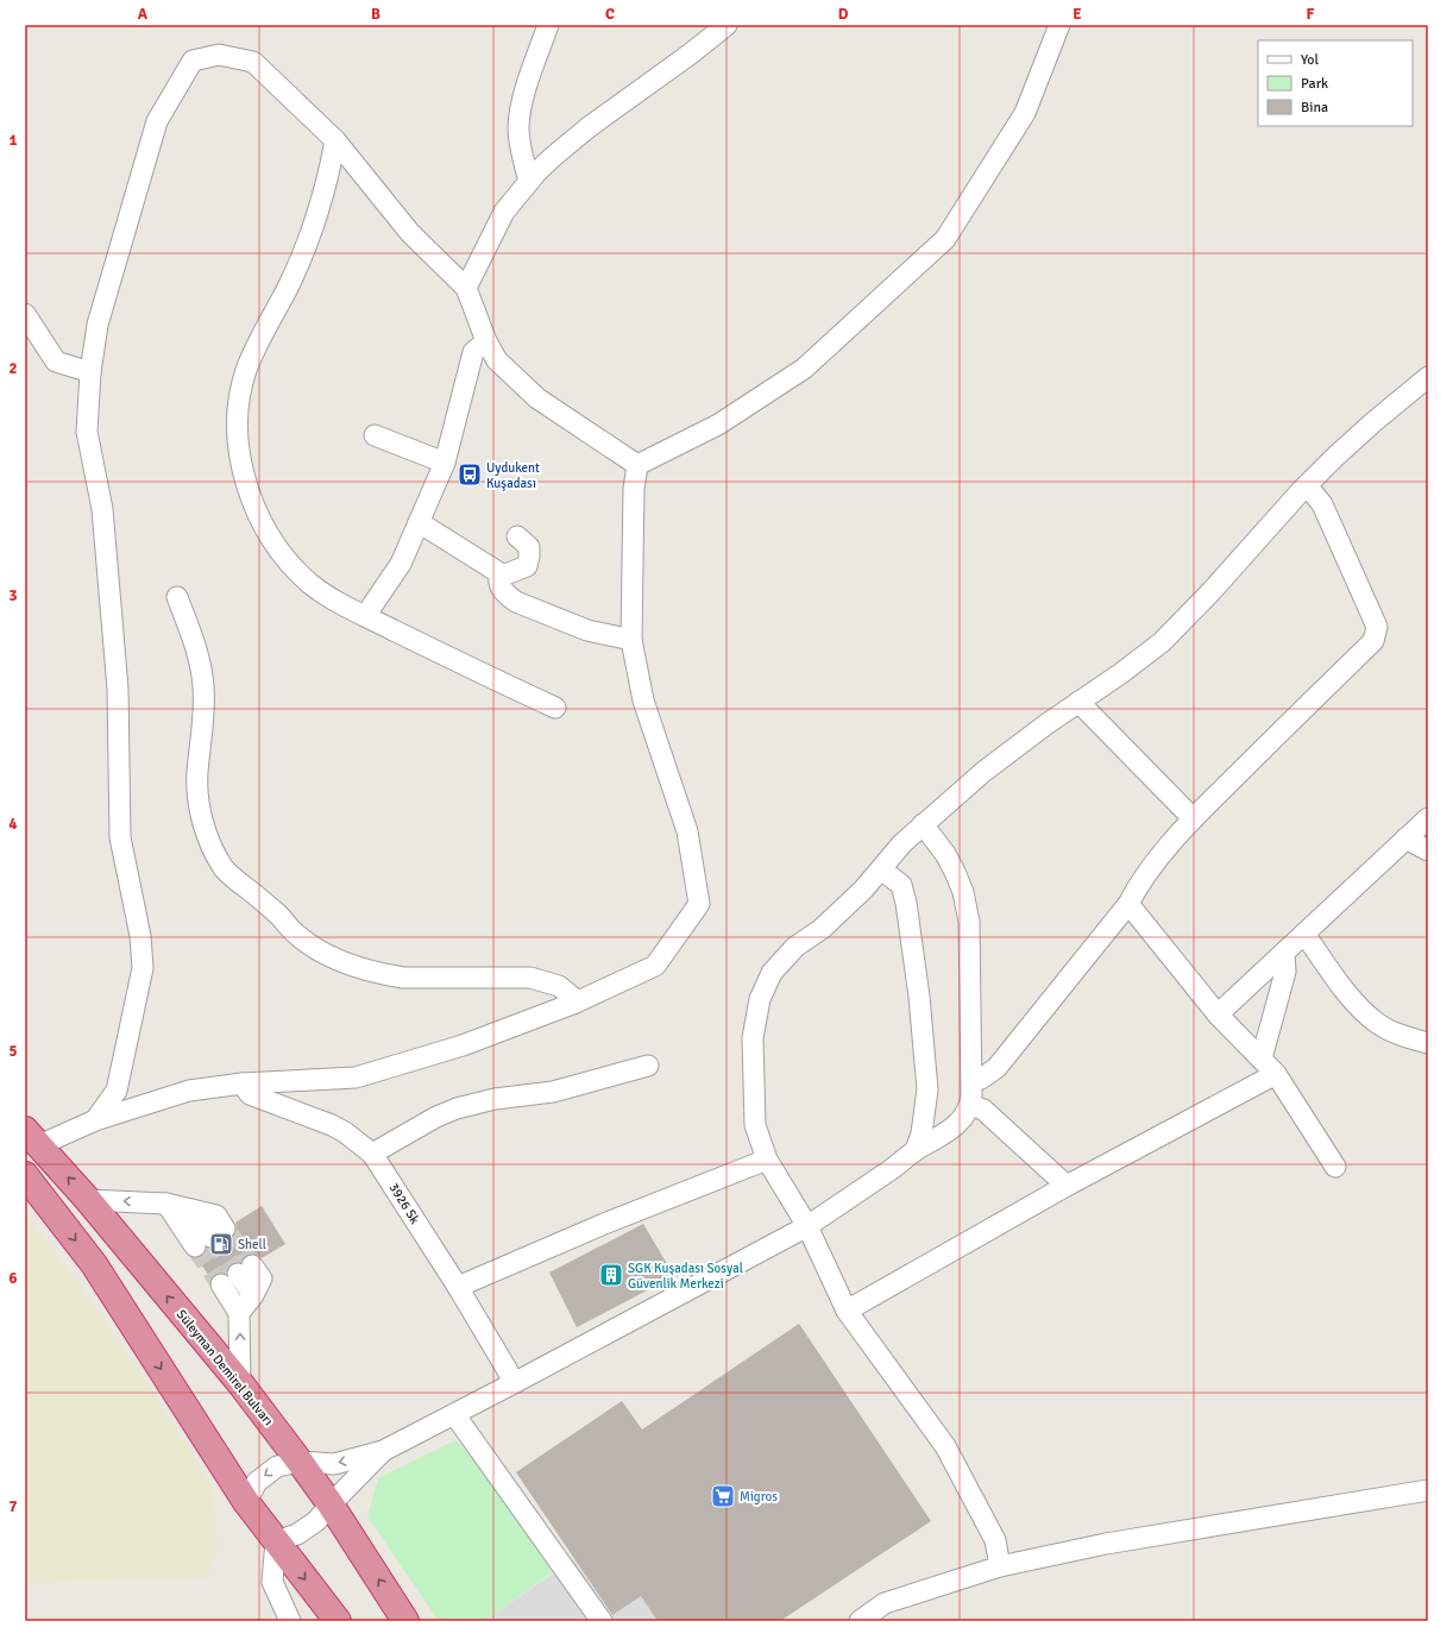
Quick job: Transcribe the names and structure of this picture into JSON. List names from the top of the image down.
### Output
{
  "streets": {
    "highway": ["Süleyman Demirel Bulvarı"],
    "street": ["3926 Sk"]
  },
  "places": {
    "bus stop": ["Uydukent Kuşadası"],
    "fuel station": ["Shell"],
    "building": ["SGK Kuşadası Sosyal Güvenlik Merkezi"],
    "supermarket": ["Migros"]
  },
  "legend": ["Yol", "Park", "Bina"],
  "grid": {
    "columns": [
      "A",
      "B",
      "C",
      "D",
      "E",
      "F"
    ],
    "rows": [
      "1",
      "2",
      "3",
      "4",
      "5",
      "6",
      "7"
    ]
  }
}
